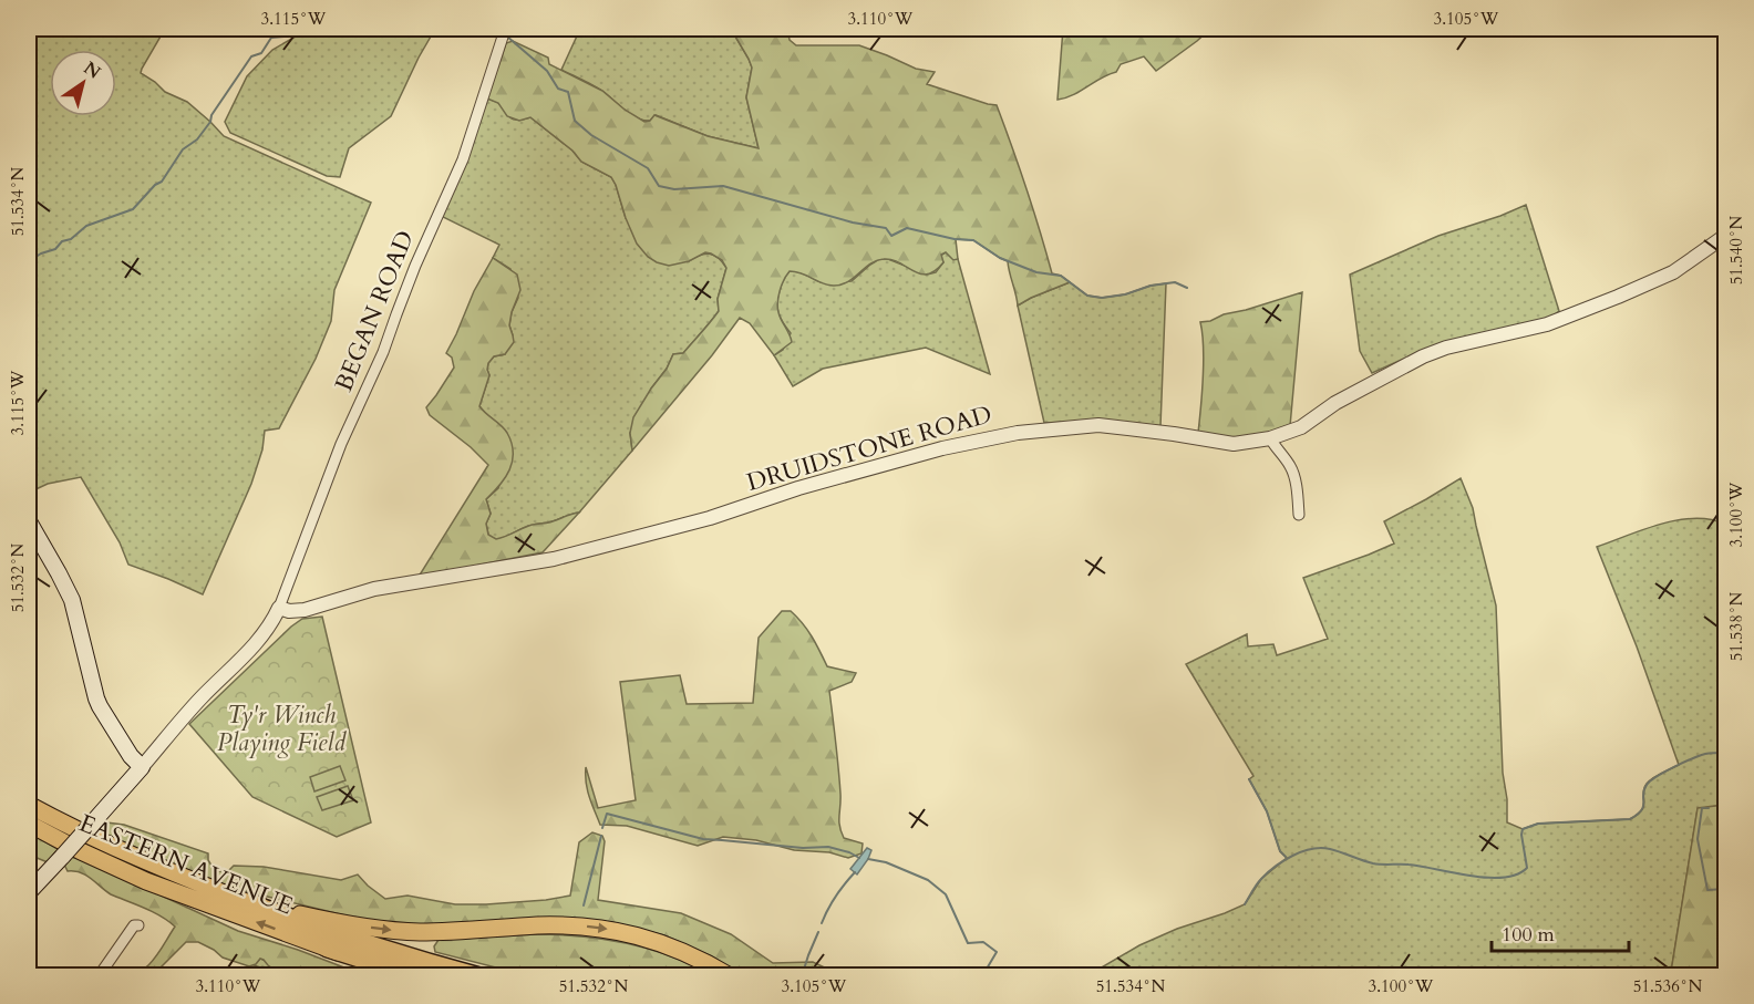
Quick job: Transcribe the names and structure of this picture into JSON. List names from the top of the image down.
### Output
{
  "streets": {
    "highway": ["EASTERN AVENUE"],
    "street": ["BEGAN ROAD", "DRUIDSTONE ROAD"]
  },
  "crossings": [
    ["BEGAN ROAD", "DRUIDSTONE ROAD"]
  ],
  "parks": ["Ty'r Winch Playing Field"],
  "scale_bar": "100 m",
  "north": "top right",
  "coordinates": [
    "3.115°W",
    "3.110°W",
    "3.105°W",
    "51.534°N",
    "51.540°N",
    "3.100°W",
    "51.532°N",
    "51.538°N",
    "51.536°N"
  ]
}
